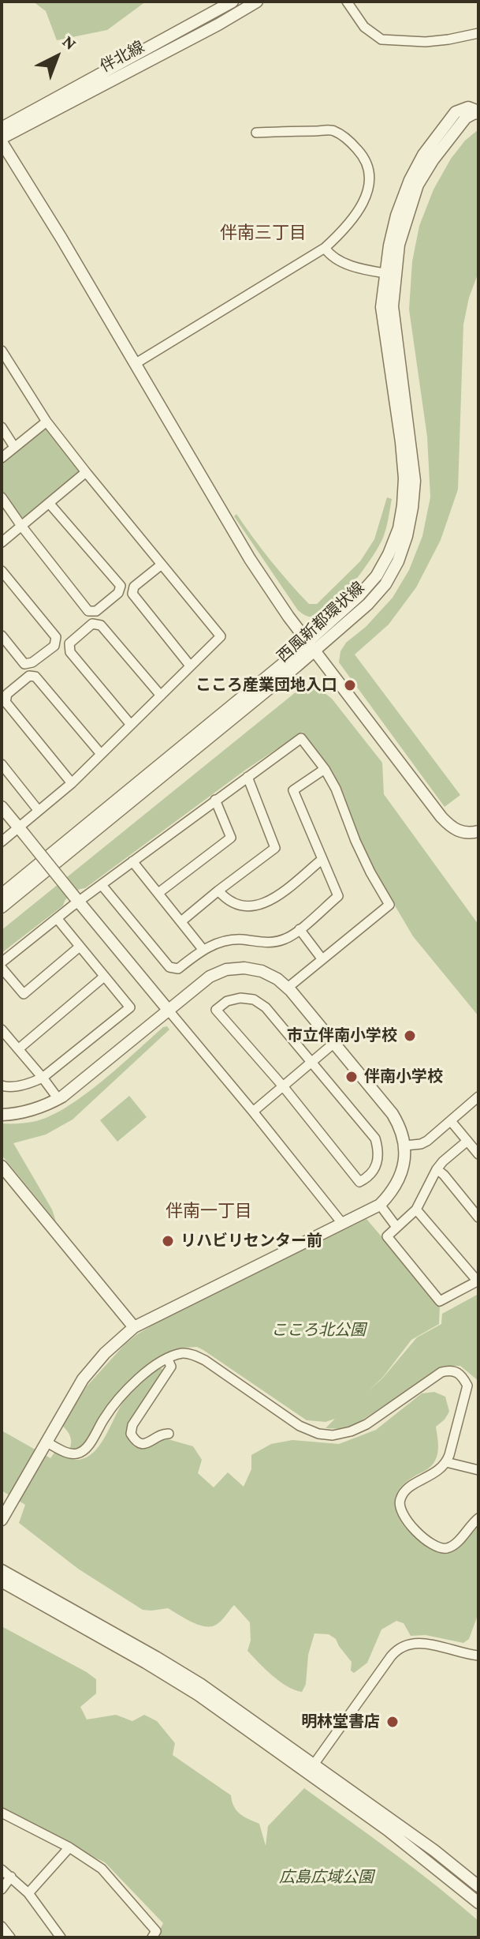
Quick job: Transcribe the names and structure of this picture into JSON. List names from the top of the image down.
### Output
{
  "streets": {
    "street": ["伴北線", "西風新都環状線"]
  },
  "districts": ["伴南三丁目", "伴南一丁目"],
  "parks": ["こころ北公園", "広島広域公園"],
  "places": [
    "こころ産業団地入口",
    "市立伴南小学校",
    "伴南小学校",
    "リハビリセンター前",
    "明林堂書店"
  ],
  "north": "top right"
}
